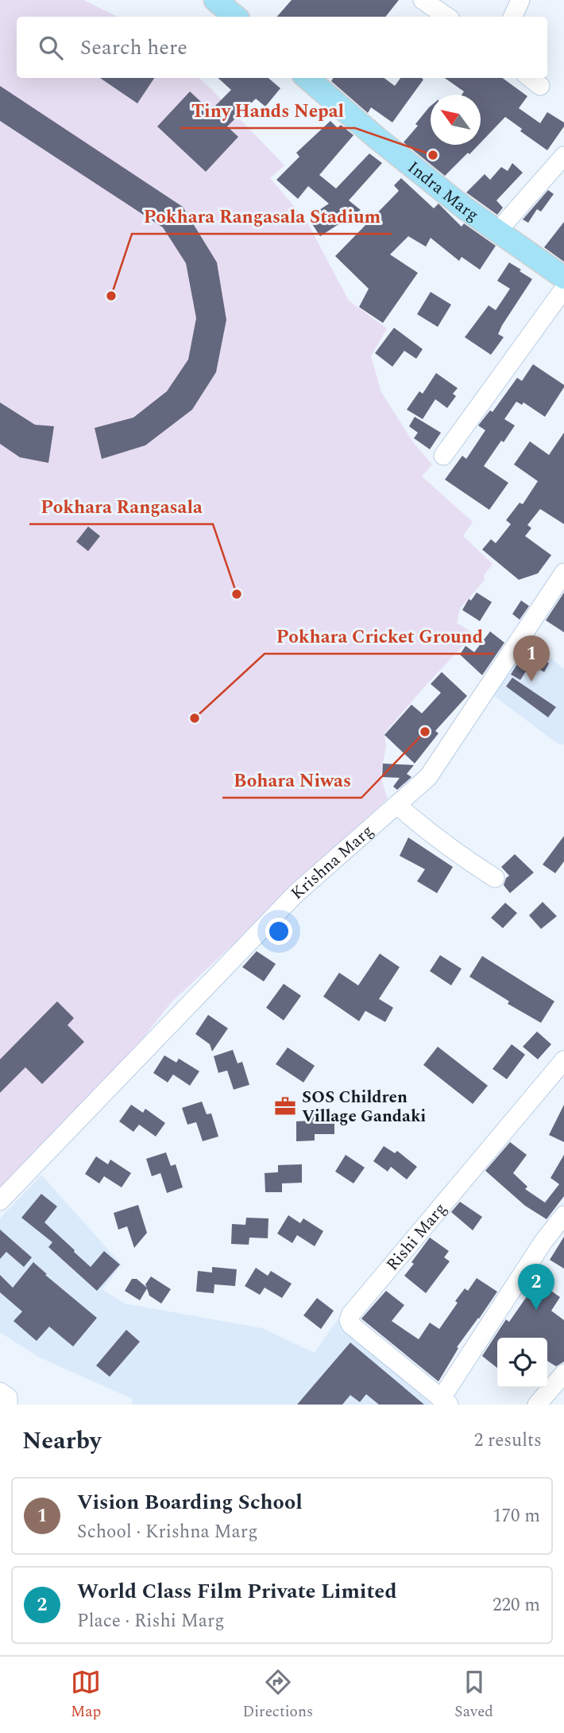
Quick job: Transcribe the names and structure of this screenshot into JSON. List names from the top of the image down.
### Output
{
  "streets": {
    "main road": ["Indra Marg"],
    "street": ["Krishna Marg", "Rishi Marg"]
  },
  "places": {
    "other": [
      "Tiny Hands Nepal",
      "Pokhara Rangasala Stadium",
      "Pokhara Rangasala",
      "Pokhara Cricket Ground",
      "Bohara Niwas"
    ],
    "office": ["SOS Children Village Gandaki"]
  },
  "north": "top left",
  "page": {
    "search": "Search here",
    "pins": ["1", "2"],
    "heading": ["Nearby", "2 results"],
    "list": [
      {
        "mark": "1",
        "name": "Vision Boarding School",
        "note": "School · Krishna Marg",
        "value": "170 m"
      },
      {
        "mark": "2",
        "name": "World Class Film Private Limited",
        "note": "Place · Rishi Marg",
        "value": "220 m"
      }
    ],
    "nav": ["Map", "Directions", "Saved"]
  }
}
